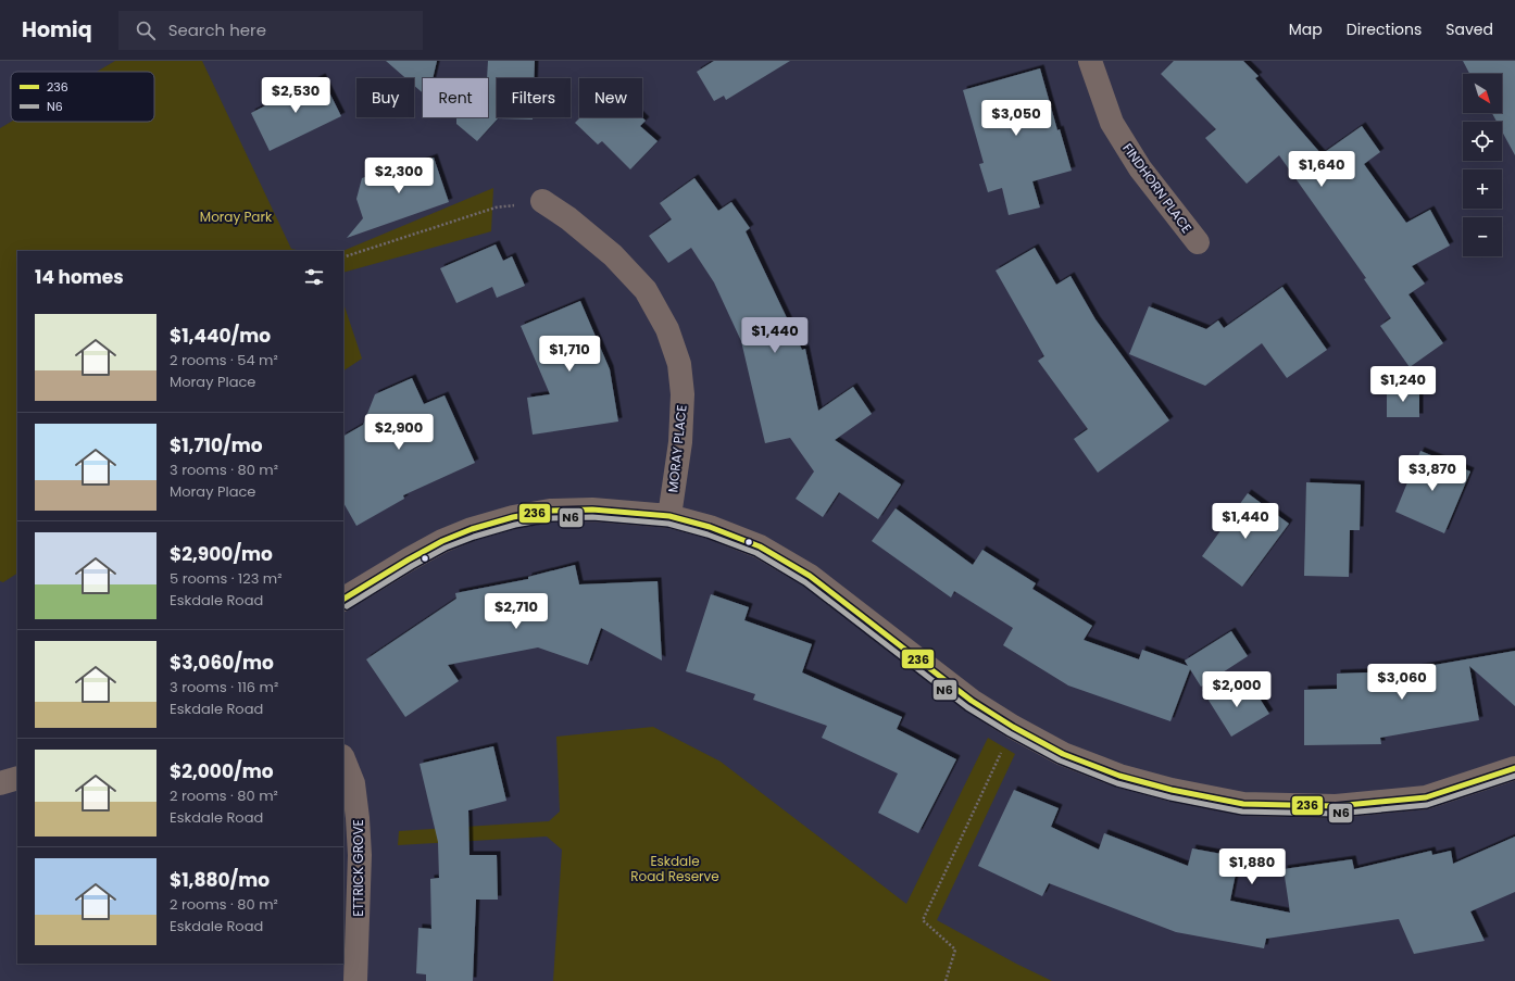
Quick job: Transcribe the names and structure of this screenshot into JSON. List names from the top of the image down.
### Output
{
  "streets": {
    "street": ["FINDHORN PLACE", "MORAY PLACE", "ETTRICK GROVE"]
  },
  "parks": ["Moray Park", "Eskdale Road Reserve"],
  "lines": ["transit line 236", "transit line N6"],
  "legend": ["236", "N6"],
  "north": "bottom right",
  "page": {
    "header": "Homiq",
    "search": "Search here",
    "nav": ["Map", "Directions", "Saved"],
    "map_buttons": ["+", "−"],
    "price": [
      "$2,530",
      "$3,050",
      "$1,640",
      "$2,300",
      "$1,440",
      "$1,710",
      "$1,240",
      "$2,900",
      "$3,870",
      "$1,440",
      "$2,710",
      "$3,060",
      "$2,000",
      "$1,880"
    ],
    "chip": [
      "Buy",
      "Rent",
      "Filters",
      "New"
    ],
    "heading": "14 homes",
    "list": [
      {
        "name": "$1,440/mo",
        "note": "2 rooms · 54 m² · Moray Place"
      },
      {
        "name": "$1,710/mo",
        "note": "3 rooms · 80 m² · Moray Place"
      },
      {
        "name": "$2,900/mo",
        "note": "5 rooms · 123 m² · Eskdale Road"
      },
      {
        "name": "$3,060/mo",
        "note": "3 rooms · 116 m² · Eskdale Road"
      },
      {
        "name": "$2,000/mo",
        "note": "2 rooms · 80 m² · Eskdale Road"
      },
      {
        "name": "$1,880/mo",
        "note": "2 rooms · 80 m² · Eskdale Road"
      }
    ]
  }
}
